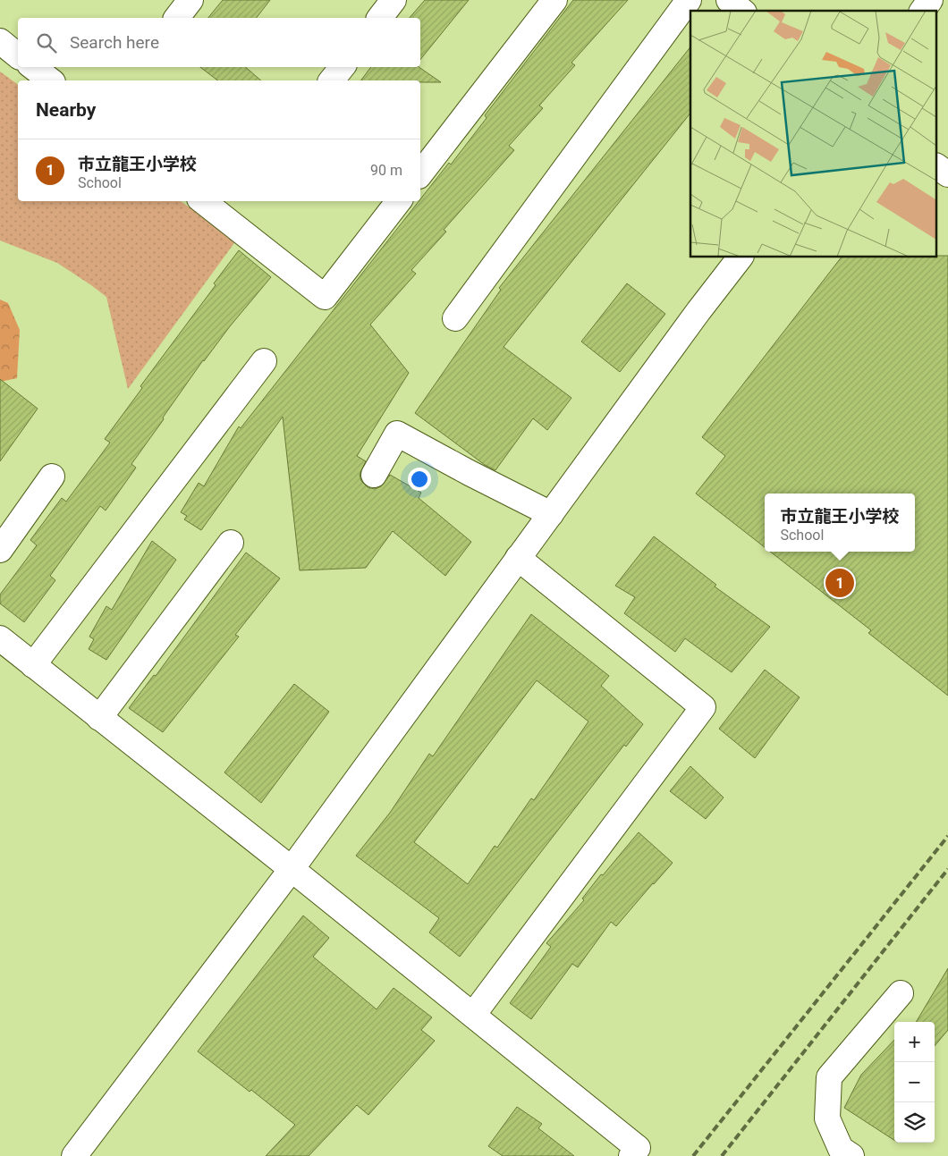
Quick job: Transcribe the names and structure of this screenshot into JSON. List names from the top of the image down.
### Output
{
  "page": {
    "search": "Search here",
    "heading": "Nearby",
    "list": [
      {
        "mark": "1",
        "name": "市立龍王小学校",
        "note": "School",
        "value": "90 m"
      }
    ],
    "popup": ["市立龍王小学校", "School"],
    "pins": "1",
    "map_buttons": ["+", "−"]
  }
}
